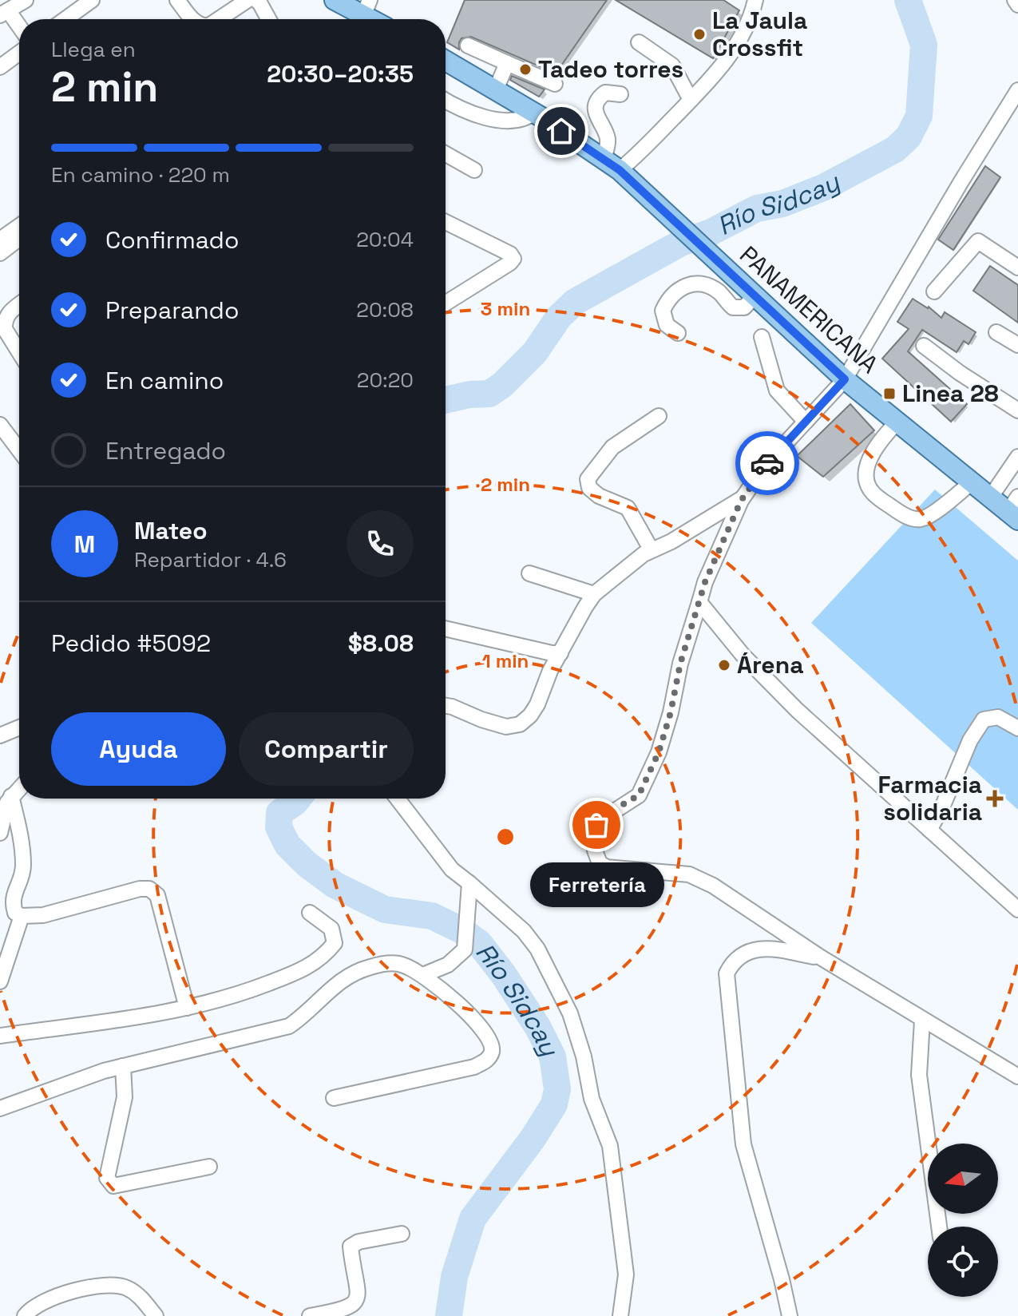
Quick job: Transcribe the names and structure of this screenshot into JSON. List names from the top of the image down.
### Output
{
  "streets": {
    "main road": ["PANAMERICANA"]
  },
  "water": ["Río Sidcay"],
  "places": {
    "other": [
      "La Jaula Crossfit",
      "Tadeo torres",
      "Árena",
      "Ferretería"
    ],
    "transit": ["Linea 28"],
    "health": ["Farmacia solidaria"]
  },
  "north": "left",
  "page": {
    "heading": ["2 min", "Llega en", "20:30–20:35"],
    "panel": [
      "Mateo",
      "Repartidor · 4.6",
      "Pedido #5092",
      "$8.08"
    ],
    "bar": "En camino · 220 m",
    "list": [
      ["Confirmado", "20:04"],
      ["Preparando", "20:08"],
      ["En camino", "20:20"],
      "Entregado"
    ],
    "round": "M",
    "buttons": ["Ayuda", "Compartir"],
    "bubble": "Ferretería"
  },
  "rings": ["3 min", "2 min", "1 min"]
}
